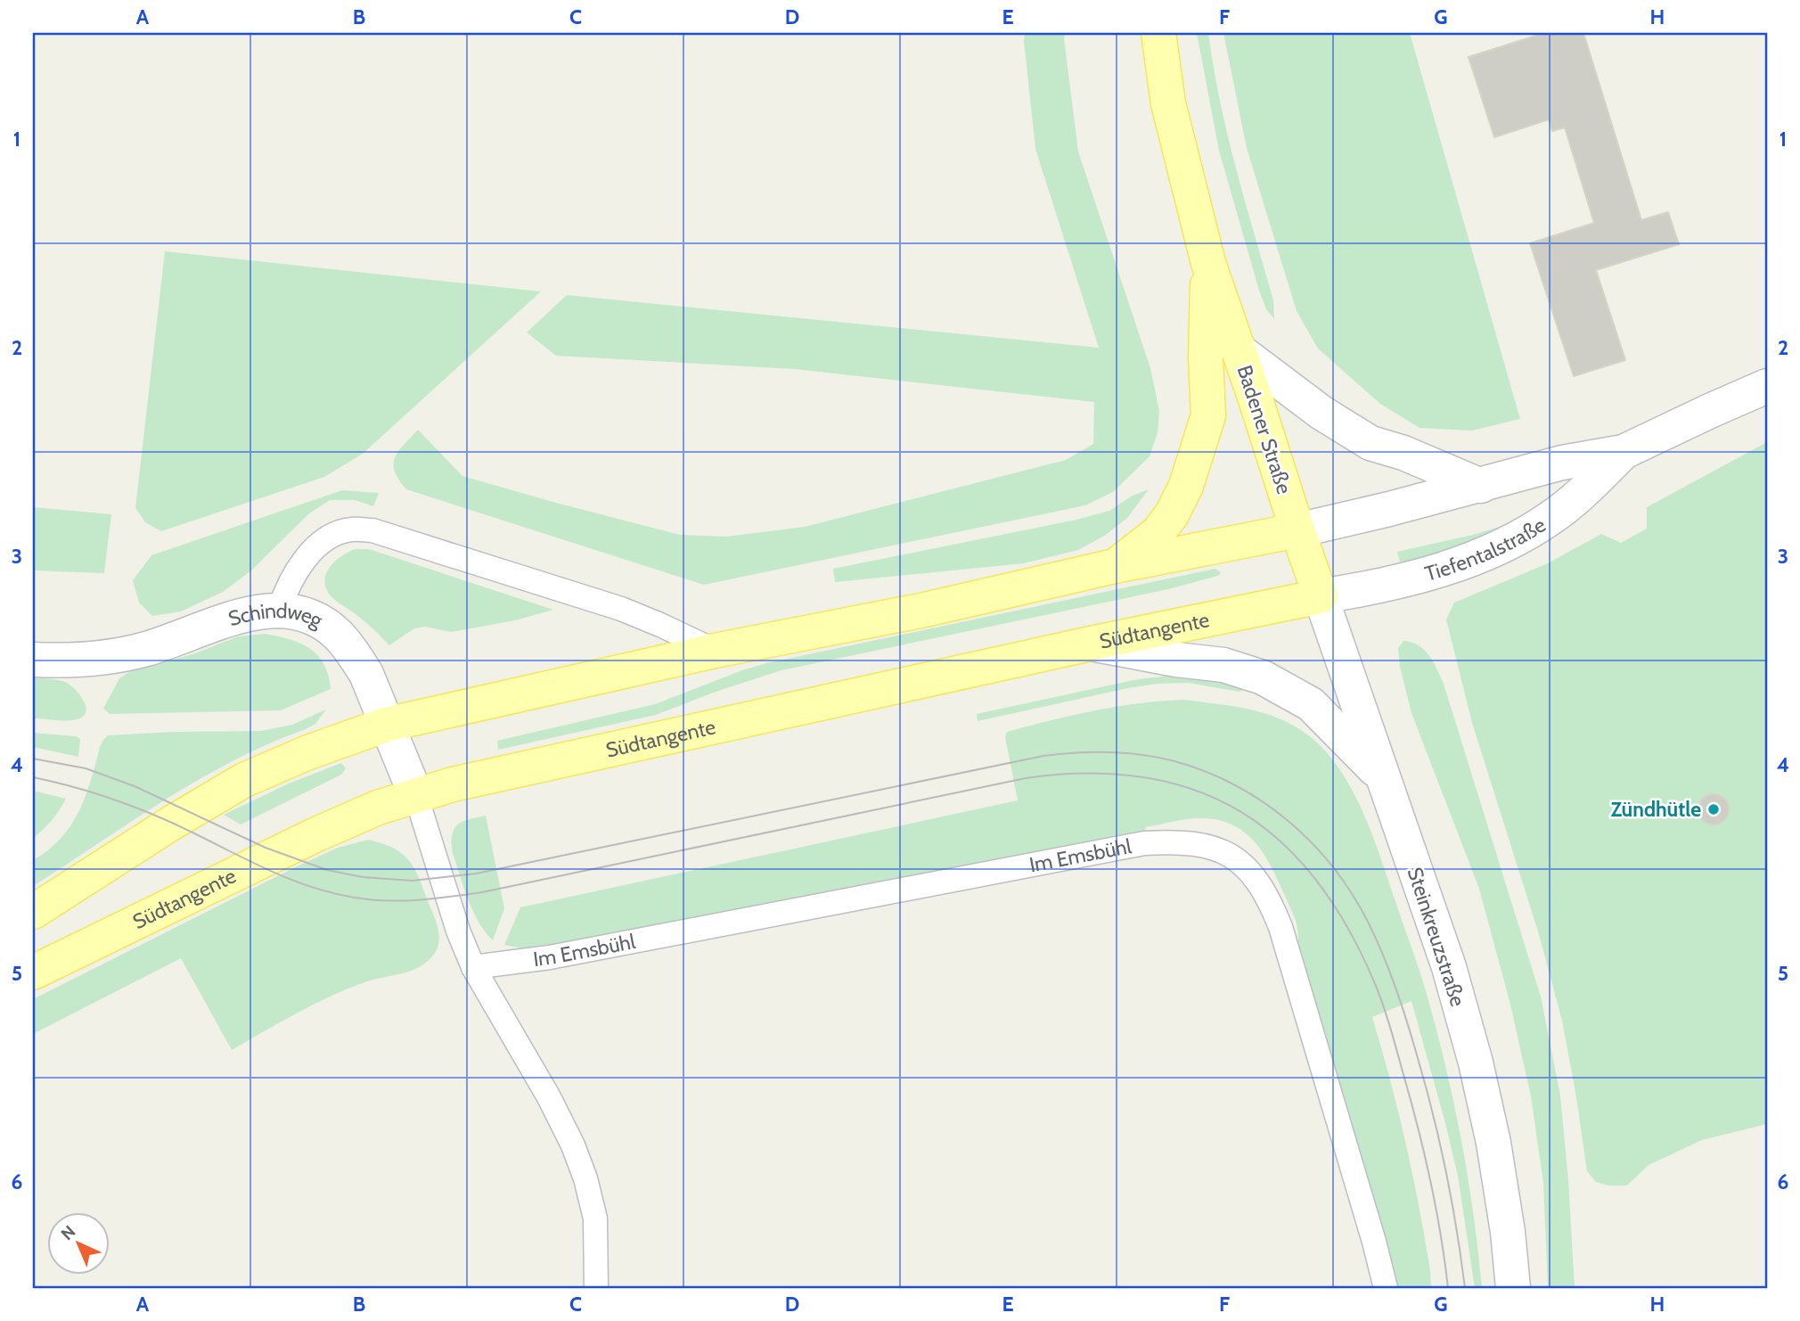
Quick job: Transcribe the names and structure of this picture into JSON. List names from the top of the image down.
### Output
{
  "streets": {
    "main road": ["Badener Straße", "Südtangente"],
    "street": ["Tiefentalstraße", "Schindweg", "Steinkreuzstraße"],
    "lane": ["Im Emsbühl"]
  },
  "crossings": [
    ["Badener Straße", "Tiefentalstraße"],
    ["Badener Straße", "Südtangente"],
    ["Badener Straße", "Steinkreuzstraße"],
    ["Tiefentalstraße", "Südtangente"],
    ["Tiefentalstraße", "Steinkreuzstraße"],
    ["Schindweg", "Südtangente"],
    ["Südtangente", "Steinkreuzstraße"]
  ],
  "places": ["Zündhütle"],
  "north": "top left",
  "grid": {
    "columns": [
      "A",
      "B",
      "C",
      "D",
      "E",
      "F",
      "G",
      "H"
    ],
    "rows": [
      "1",
      "2",
      "3",
      "4",
      "5",
      "6"
    ]
  }
}
